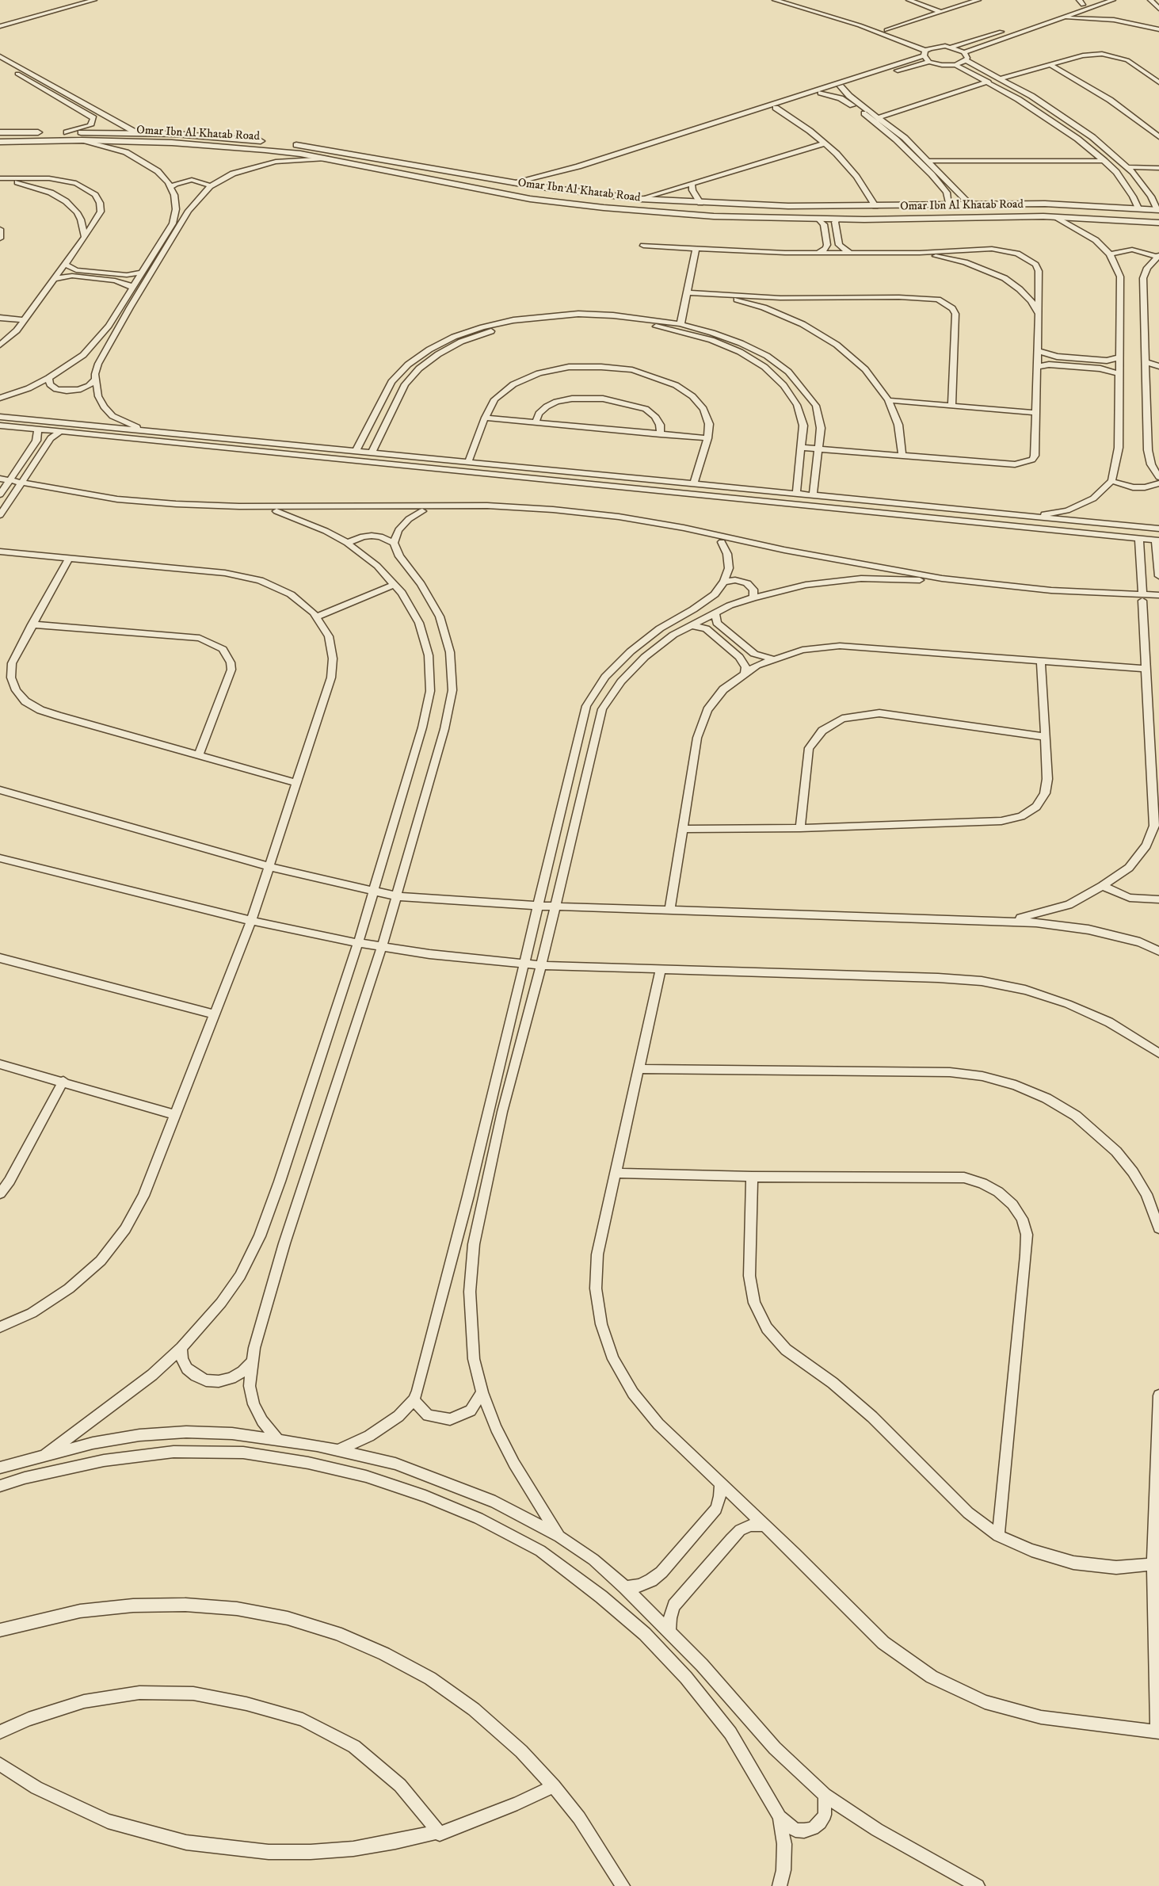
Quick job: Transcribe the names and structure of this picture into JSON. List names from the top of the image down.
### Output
{
  "streets": {
    "street": ["Omar Ibn Al Khatab Road"]
  }
}
